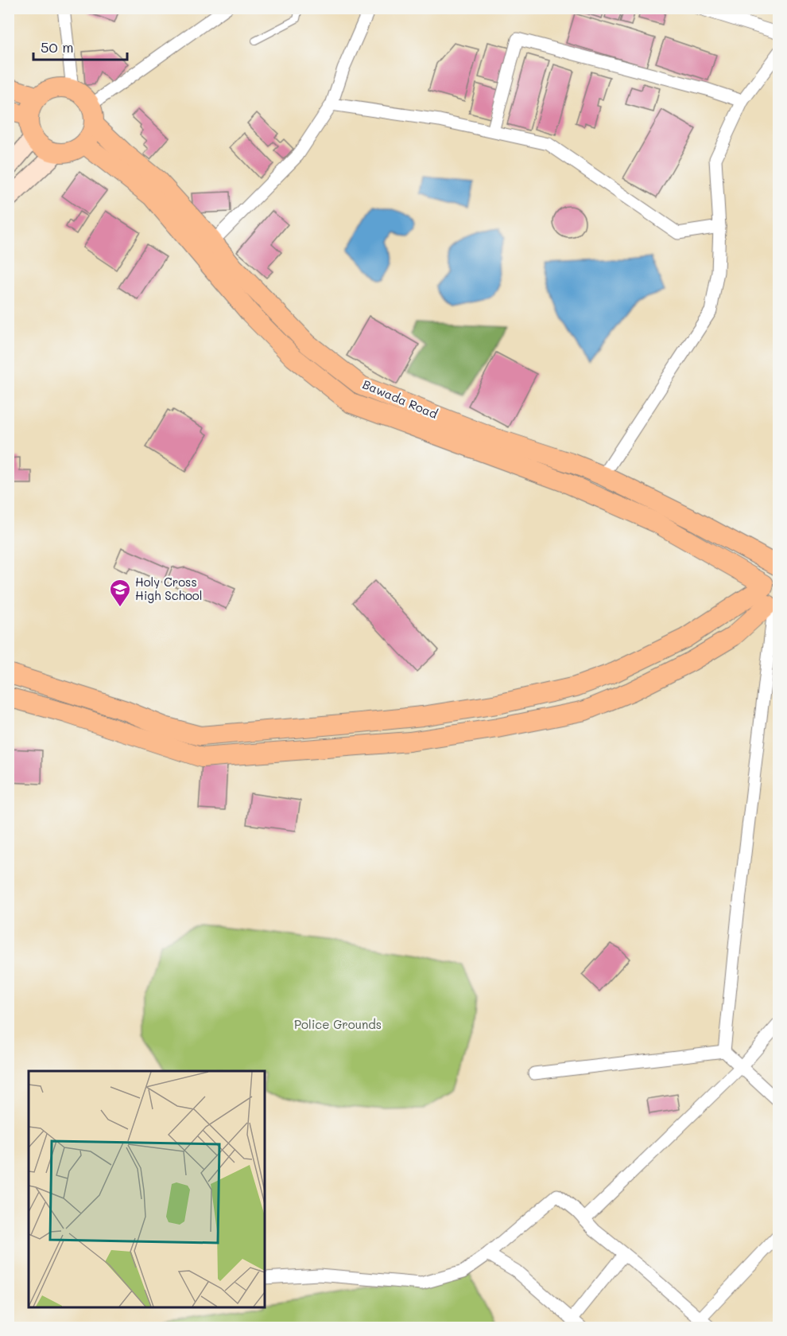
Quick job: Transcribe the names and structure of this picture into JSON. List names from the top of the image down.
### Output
{
  "streets": {
    "main road": ["Bawada Road"]
  },
  "parks": ["Police Grounds"],
  "places": {
    "school or university": ["Holy Cross High School"]
  },
  "scale_bar": "50 m"
}
